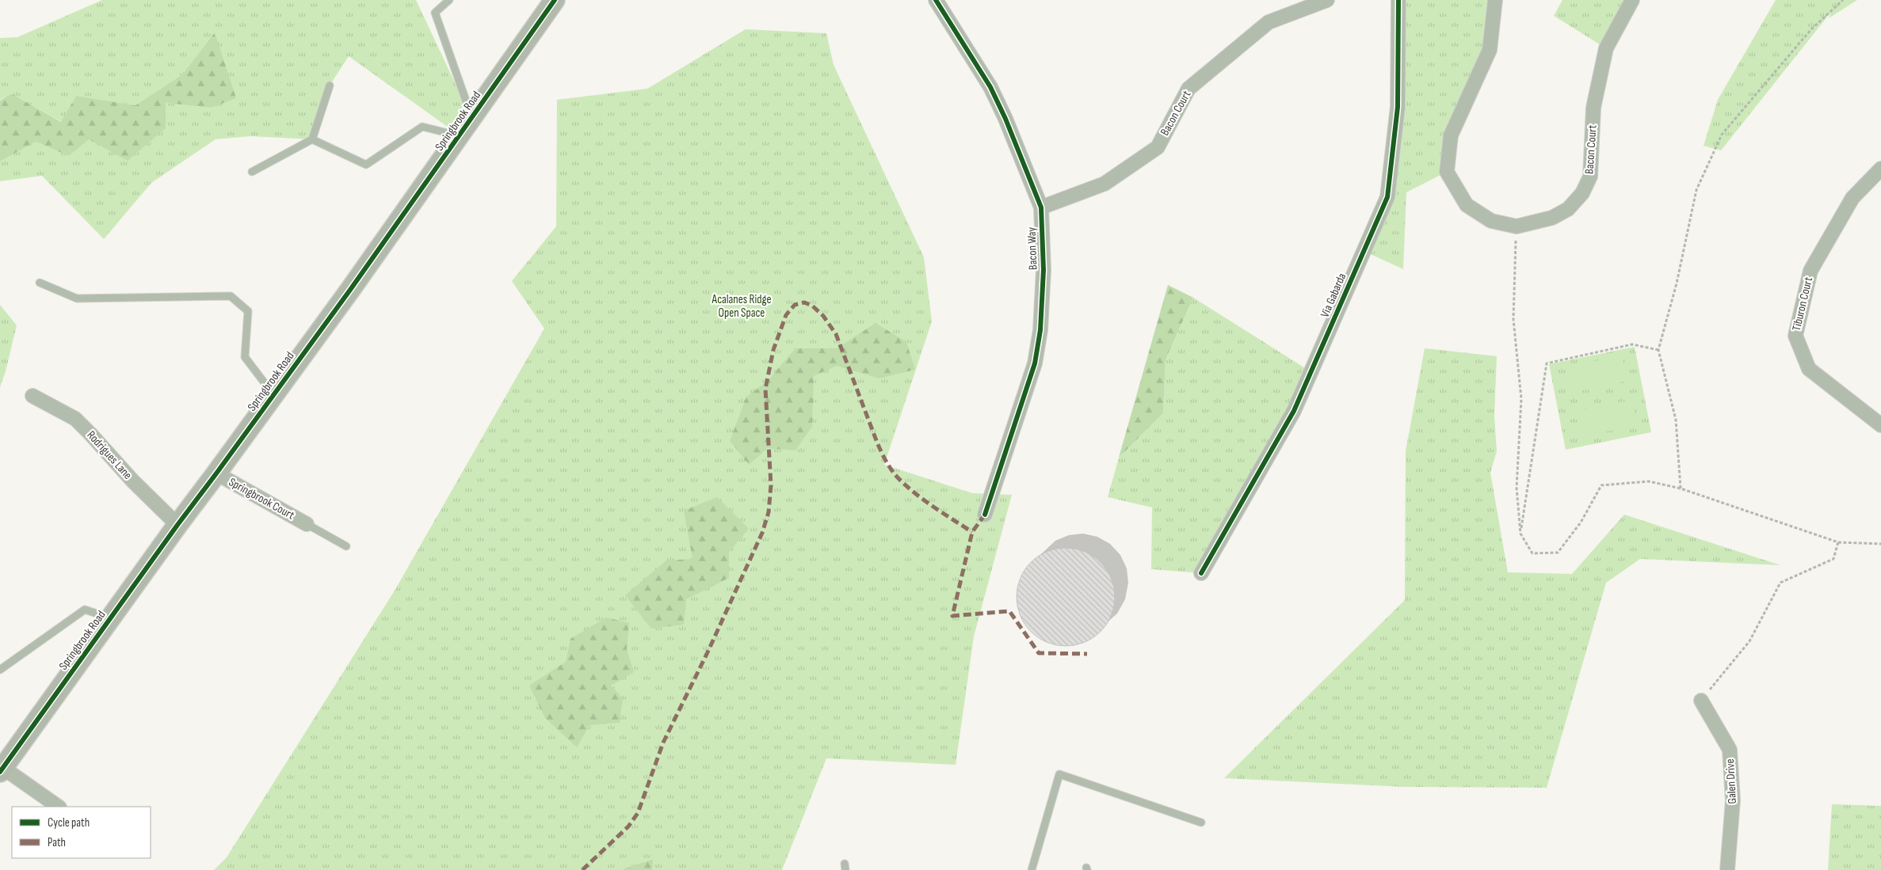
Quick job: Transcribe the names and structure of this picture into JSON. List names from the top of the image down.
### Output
{
  "streets": {
    "street": [
      "Bacon Court",
      "Springbrook Road",
      "Bacon Way",
      "Via Gabarda",
      "Tiburon Court",
      "Rodrigues Lane",
      "Springbrook Court",
      "Galen Drive"
    ]
  },
  "crossings": [
    ["Bacon Court", "Bacon Way"],
    ["Springbrook Road", "Rodrigues Lane"],
    ["Springbrook Road", "Springbrook Court"]
  ],
  "parks": ["Acalanes Ridge Open Space"],
  "legend": ["Cycle path", "Path"]
}
